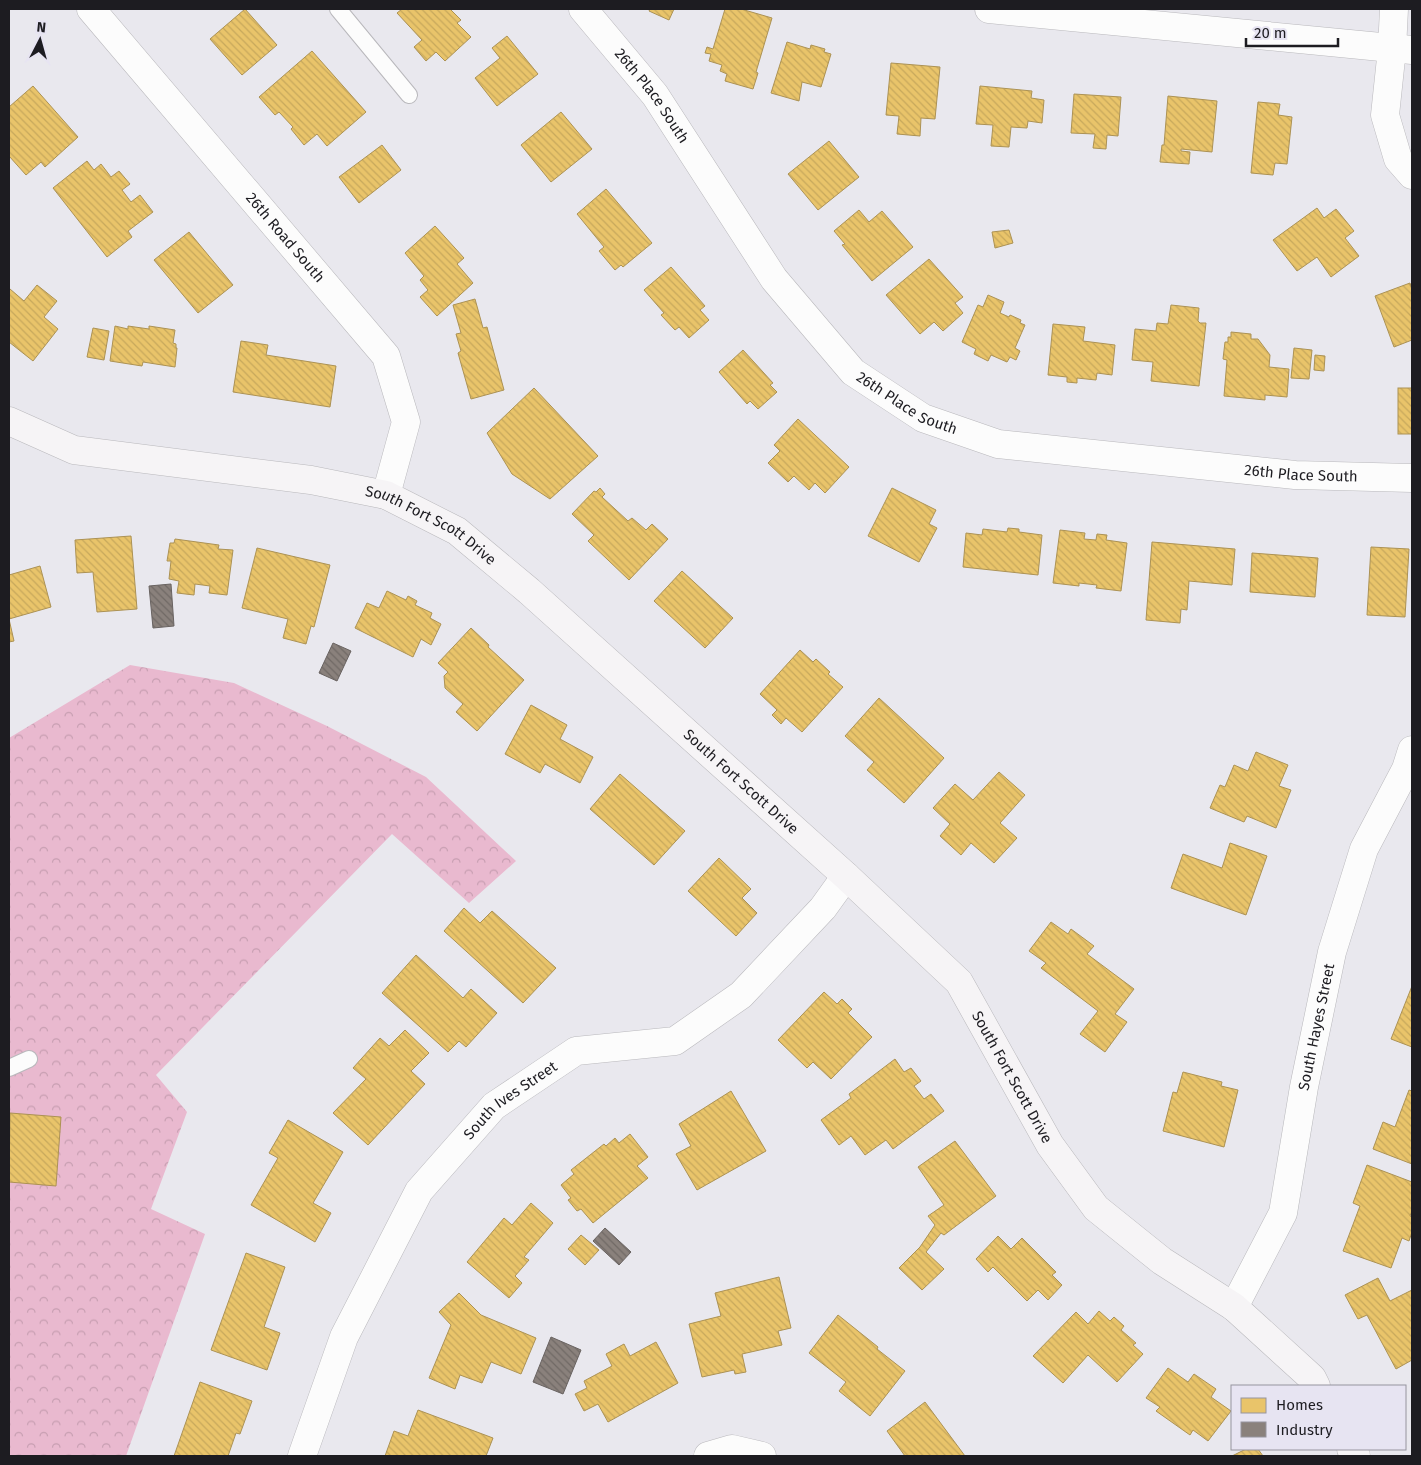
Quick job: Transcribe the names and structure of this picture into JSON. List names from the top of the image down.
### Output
{
  "streets": {
    "street": [
      "26th Place South",
      "26th Road South",
      "South Fort Scott Drive",
      "South Hayes Street",
      "South Ives Street"
    ]
  },
  "crossings": [
    ["26th Road South", "South Fort Scott Drive"],
    ["South Fort Scott Drive", "South Hayes Street"],
    ["South Fort Scott Drive", "South Ives Street"]
  ],
  "legend": ["Homes", "Industry"],
  "scale_bar": "20 m",
  "north": "top"
}
